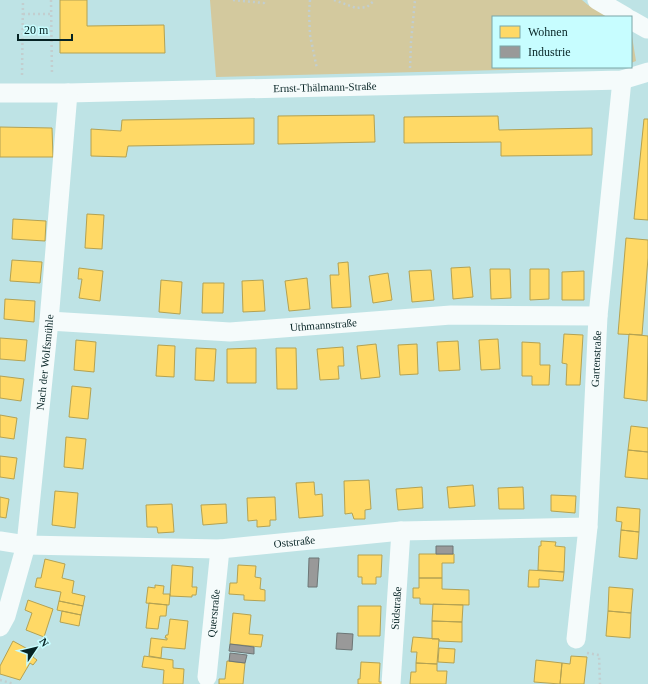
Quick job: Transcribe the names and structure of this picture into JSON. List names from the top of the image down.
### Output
{
  "streets": {
    "street": [
      "Ernst-Thälmann-Straße",
      "Uthmannstraße",
      "Gartenstraße",
      "Nach der Wolfsmühle",
      "Oststraße",
      "Südstraße",
      "Querstraße"
    ]
  },
  "crossings": [
    ["Ernst-Thälmann-Straße", "Gartenstraße"],
    ["Ernst-Thälmann-Straße", "Nach der Wolfsmühle"],
    ["Uthmannstraße", "Gartenstraße"],
    ["Uthmannstraße", "Nach der Wolfsmühle"],
    ["Gartenstraße", "Oststraße"],
    ["Nach der Wolfsmühle", "Oststraße"],
    ["Oststraße", "Südstraße"],
    ["Oststraße", "Querstraße"]
  ],
  "legend": ["Wohnen", "Industrie"],
  "scale_bar": "20 m",
  "north": "top right"
}
